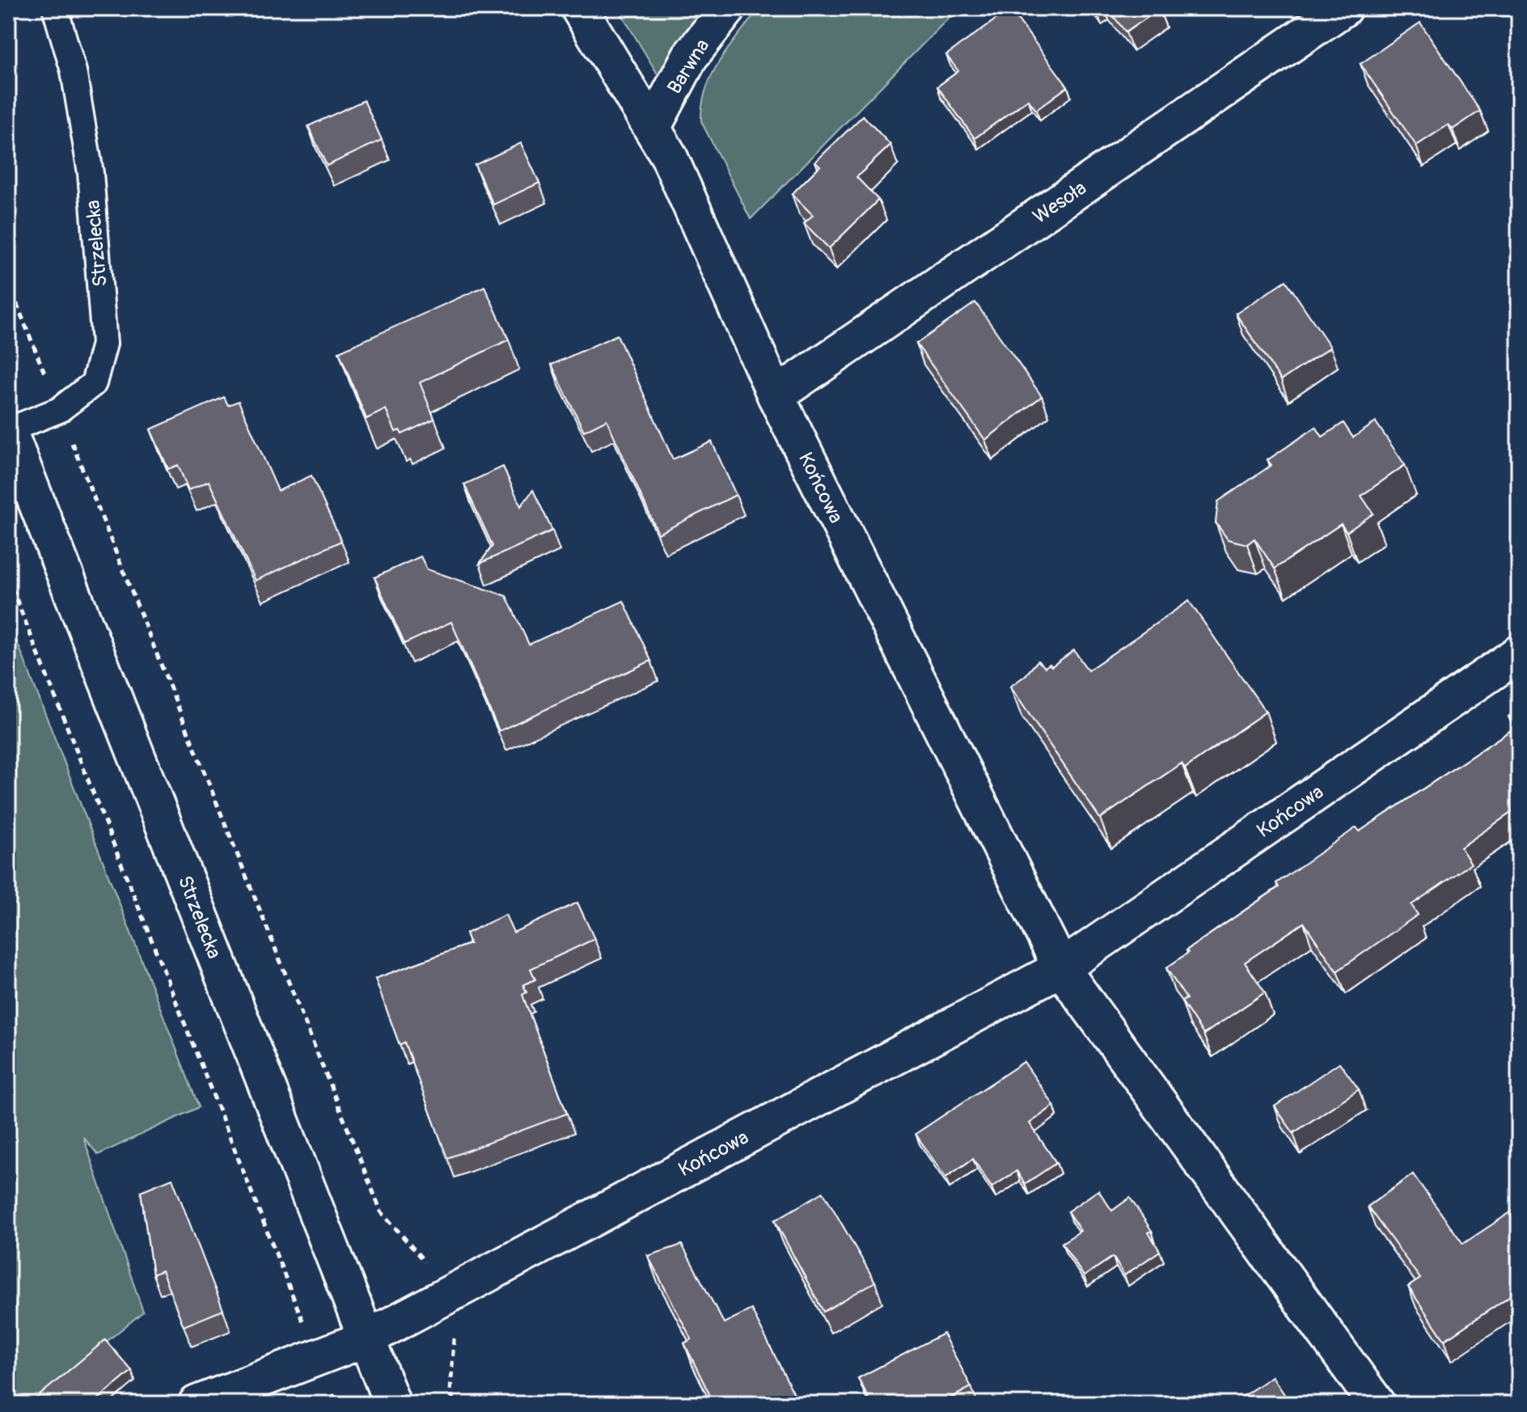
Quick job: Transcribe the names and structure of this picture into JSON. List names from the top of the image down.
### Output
{
  "streets": {
    "street": [
      "Barwna",
      "Wesoła",
      "Strzelecka",
      "Końcowa"
    ]
  },
  "crossings": [
    ["Barwna", "Końcowa"],
    ["Wesoła", "Końcowa"],
    ["Strzelecka", "Końcowa"]
  ]
}
